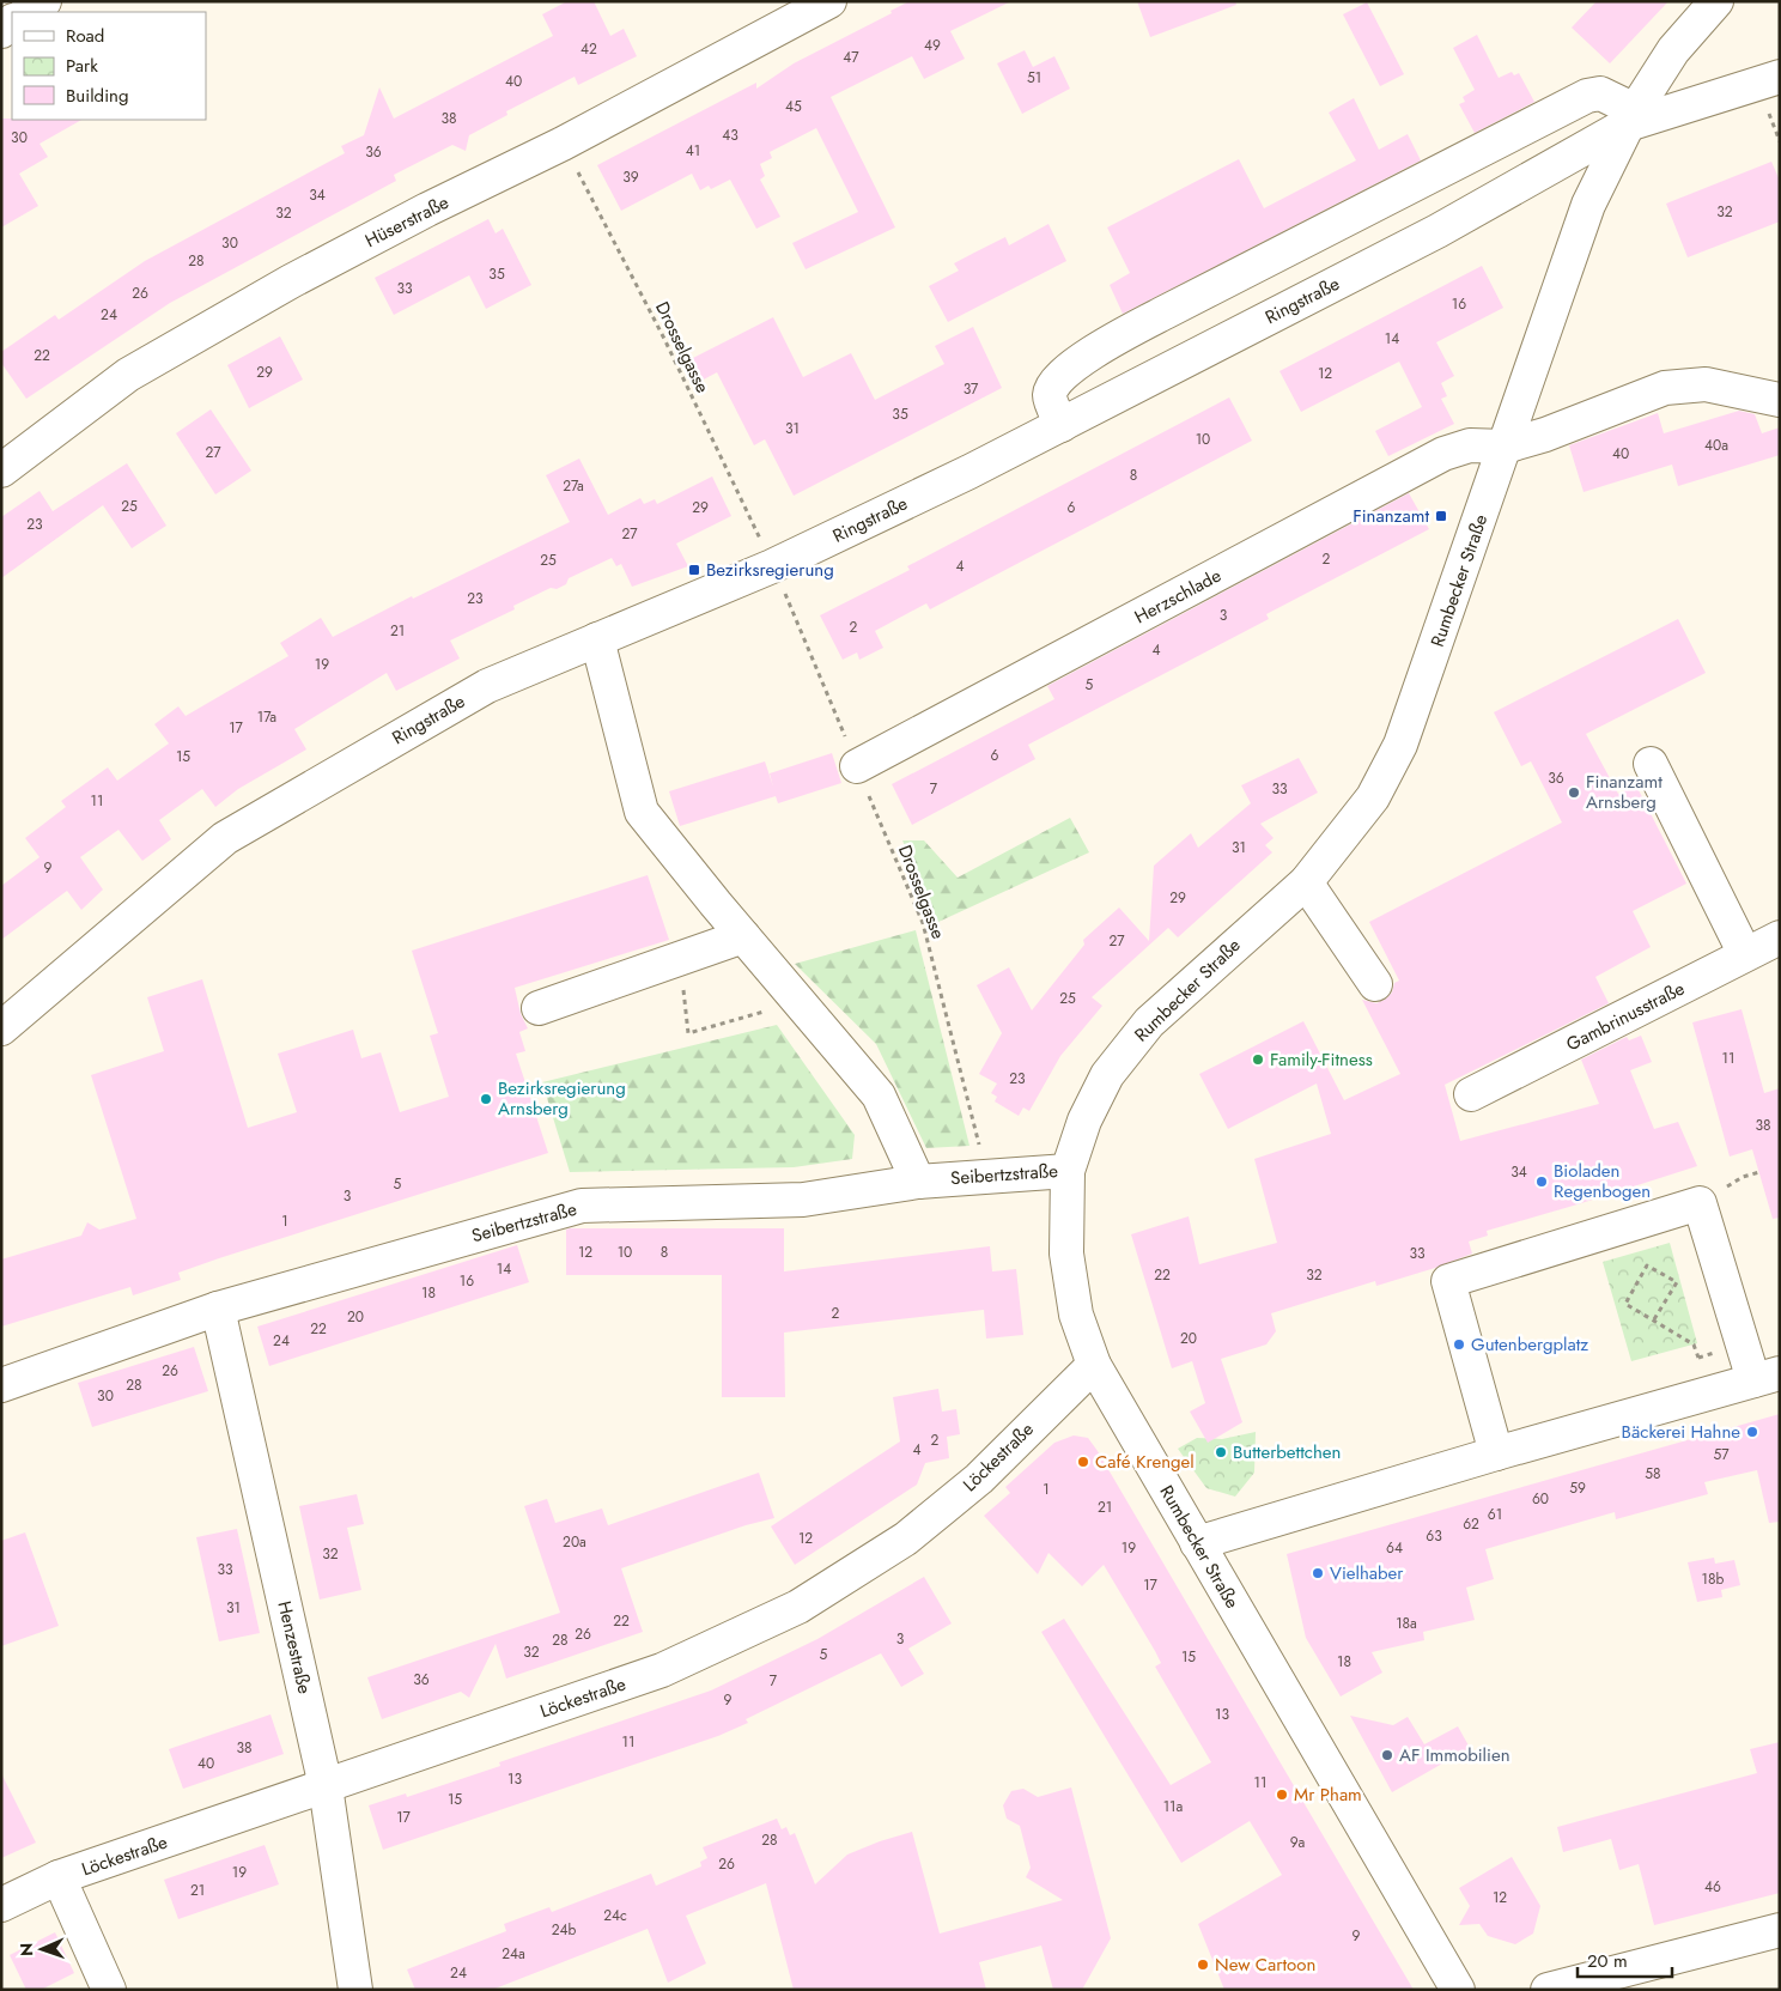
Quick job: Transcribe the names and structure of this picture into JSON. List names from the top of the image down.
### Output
{
  "streets": {
    "street": [
      "Hüserstraße",
      "Ringstraße",
      "Rumbecker Straße",
      "Herzschlade",
      "Gambrinusstraße",
      "Seibertzstraße",
      "Löckestraße",
      "Henzestraße"
    ],
    "path": ["Drosselgasse"]
  },
  "crossings": [
    ["Hüserstraße", "Drosselgasse"],
    ["Ringstraße", "Drosselgasse"],
    ["Ringstraße", "Rumbecker Straße"],
    ["Drosselgasse", "Herzschlade"],
    ["Drosselgasse", "Seibertzstraße"],
    ["Rumbecker Straße", "Herzschlade"],
    ["Rumbecker Straße", "Seibertzstraße"],
    ["Rumbecker Straße", "Löckestraße"],
    ["Seibertzstraße", "Henzestraße"],
    ["Löckestraße", "Henzestraße"]
  ],
  "places": {
    "transit": ["Finanzamt", "Bezirksregierung"],
    "other": [
      "Finanzamt Arnsberg",
      "Family-Fitness",
      "Bezirksregierung Arnsberg",
      "Bioladen Regenbogen",
      "Gutenbergplatz",
      "Bäckerei Hahne",
      "Butterbettchen",
      "Café Krengel",
      "Vielhaber",
      "AF Immobilien",
      "Mr Pham",
      "New Cartoon"
    ]
  },
  "house_numbers": [
    "49",
    "42",
    "47",
    "51",
    "40",
    "45",
    "38",
    "43",
    "30",
    "41",
    "36",
    "39",
    "34",
    "32",
    "32",
    "30",
    "28",
    "35",
    "33",
    "26",
    "16",
    "24",
    "14",
    "22",
    "29",
    "12",
    "37",
    "35",
    "31",
    "10",
    "40a",
    "27",
    "40",
    "8",
    "27a",
    "25",
    "29",
    "6",
    "23",
    "27",
    "2",
    "25",
    "4",
    "23",
    "3",
    "2",
    "21",
    "4",
    "19",
    "5",
    "17a",
    "17",
    "6",
    "15",
    "36",
    "7",
    "33",
    "11",
    "31",
    "9",
    "29",
    "27",
    "25",
    "11",
    "23",
    "38",
    "34",
    "5",
    "3",
    "1",
    "12",
    "10",
    "8",
    "33",
    "14",
    "22",
    "32",
    "16",
    "18",
    "2",
    "20",
    "22",
    "20",
    "24",
    "26",
    "28",
    "30",
    "2",
    "4",
    "57",
    "58",
    "59",
    "1",
    "60",
    "21",
    "61",
    "62",
    "63",
    "12",
    "20a",
    "19",
    "64",
    "32",
    "33",
    "18b",
    "17",
    "31",
    "22",
    "18a",
    "26",
    "3",
    "28",
    "32",
    "5",
    "15",
    "18",
    "36",
    "7",
    "9",
    "13",
    "11",
    "38",
    "40",
    "13",
    "11",
    "15",
    "11a",
    "17",
    "28",
    "9a",
    "26",
    "19",
    "46",
    "21",
    "12",
    "24c",
    "24b",
    "9",
    "24a",
    "24"
  ],
  "legend": ["Road", "Park", "Building"],
  "scale_bar": "20 m",
  "north": "left"
}
